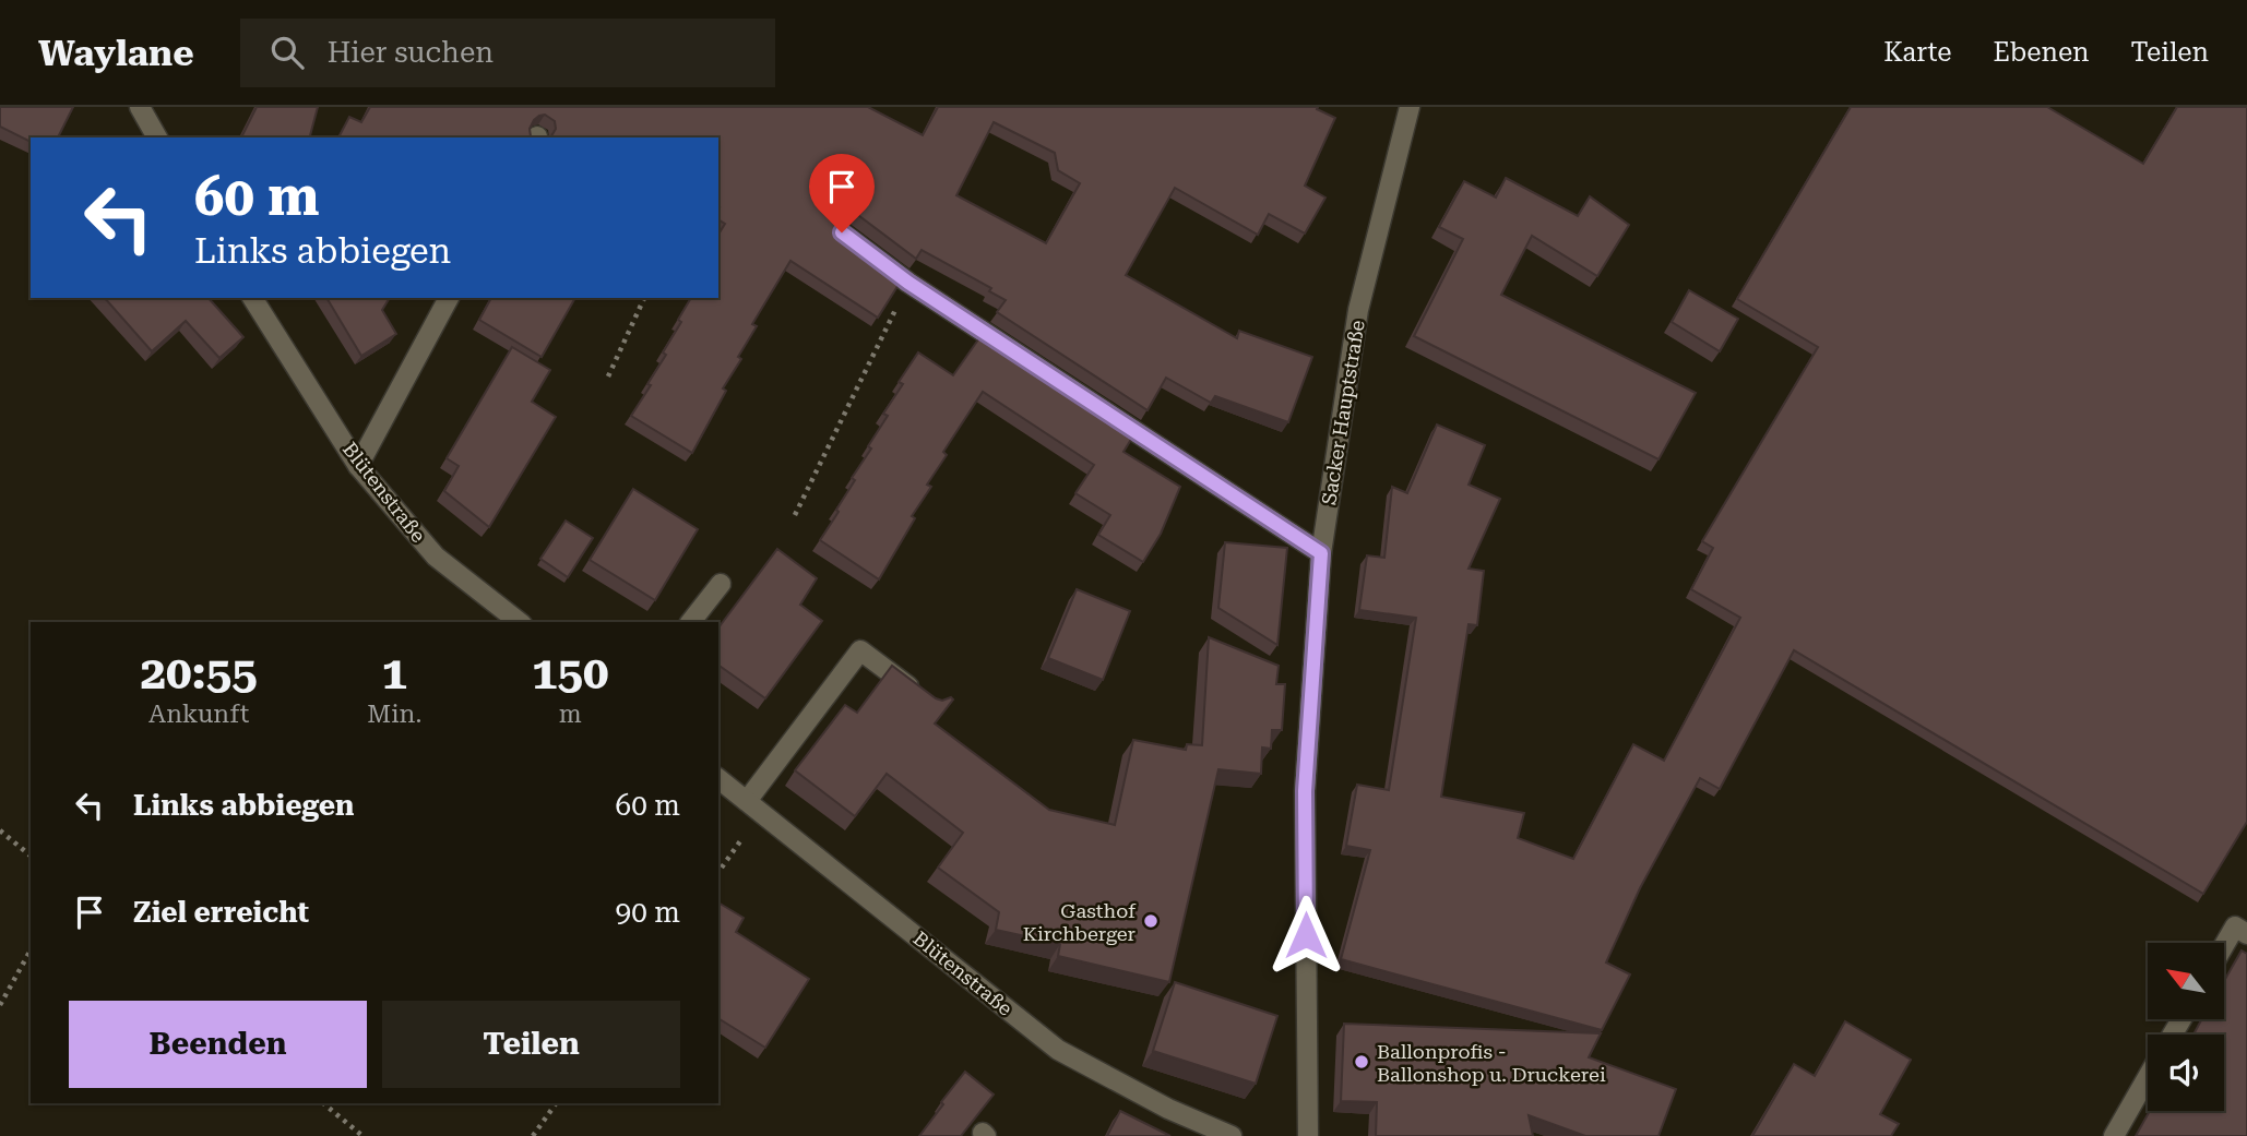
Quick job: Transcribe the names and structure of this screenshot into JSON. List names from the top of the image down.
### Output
{
  "streets": {
    "street": ["Sacker Hauptstraße", "Blütenstraße"]
  },
  "places": ["Gasthof Kirchberger", "Ballonprofis - Ballonshop u. Druckerei"],
  "north": "top left",
  "page": {
    "header": "Waylane",
    "search": "Hier suchen",
    "nav": ["Karte", "Ebenen", "Teilen"],
    "turn": ["60 m", "Links abbiegen"],
    "eta": [
      "20:55",
      "Ankunft",
      "1",
      "Min.",
      "150",
      "m"
    ],
    "list": [
      {
        "name": "Links abbiegen",
        "value": "60 m"
      },
      {
        "name": "Ziel erreicht",
        "value": "90 m"
      }
    ],
    "buttons": ["Beenden", "Teilen"]
  }
}
